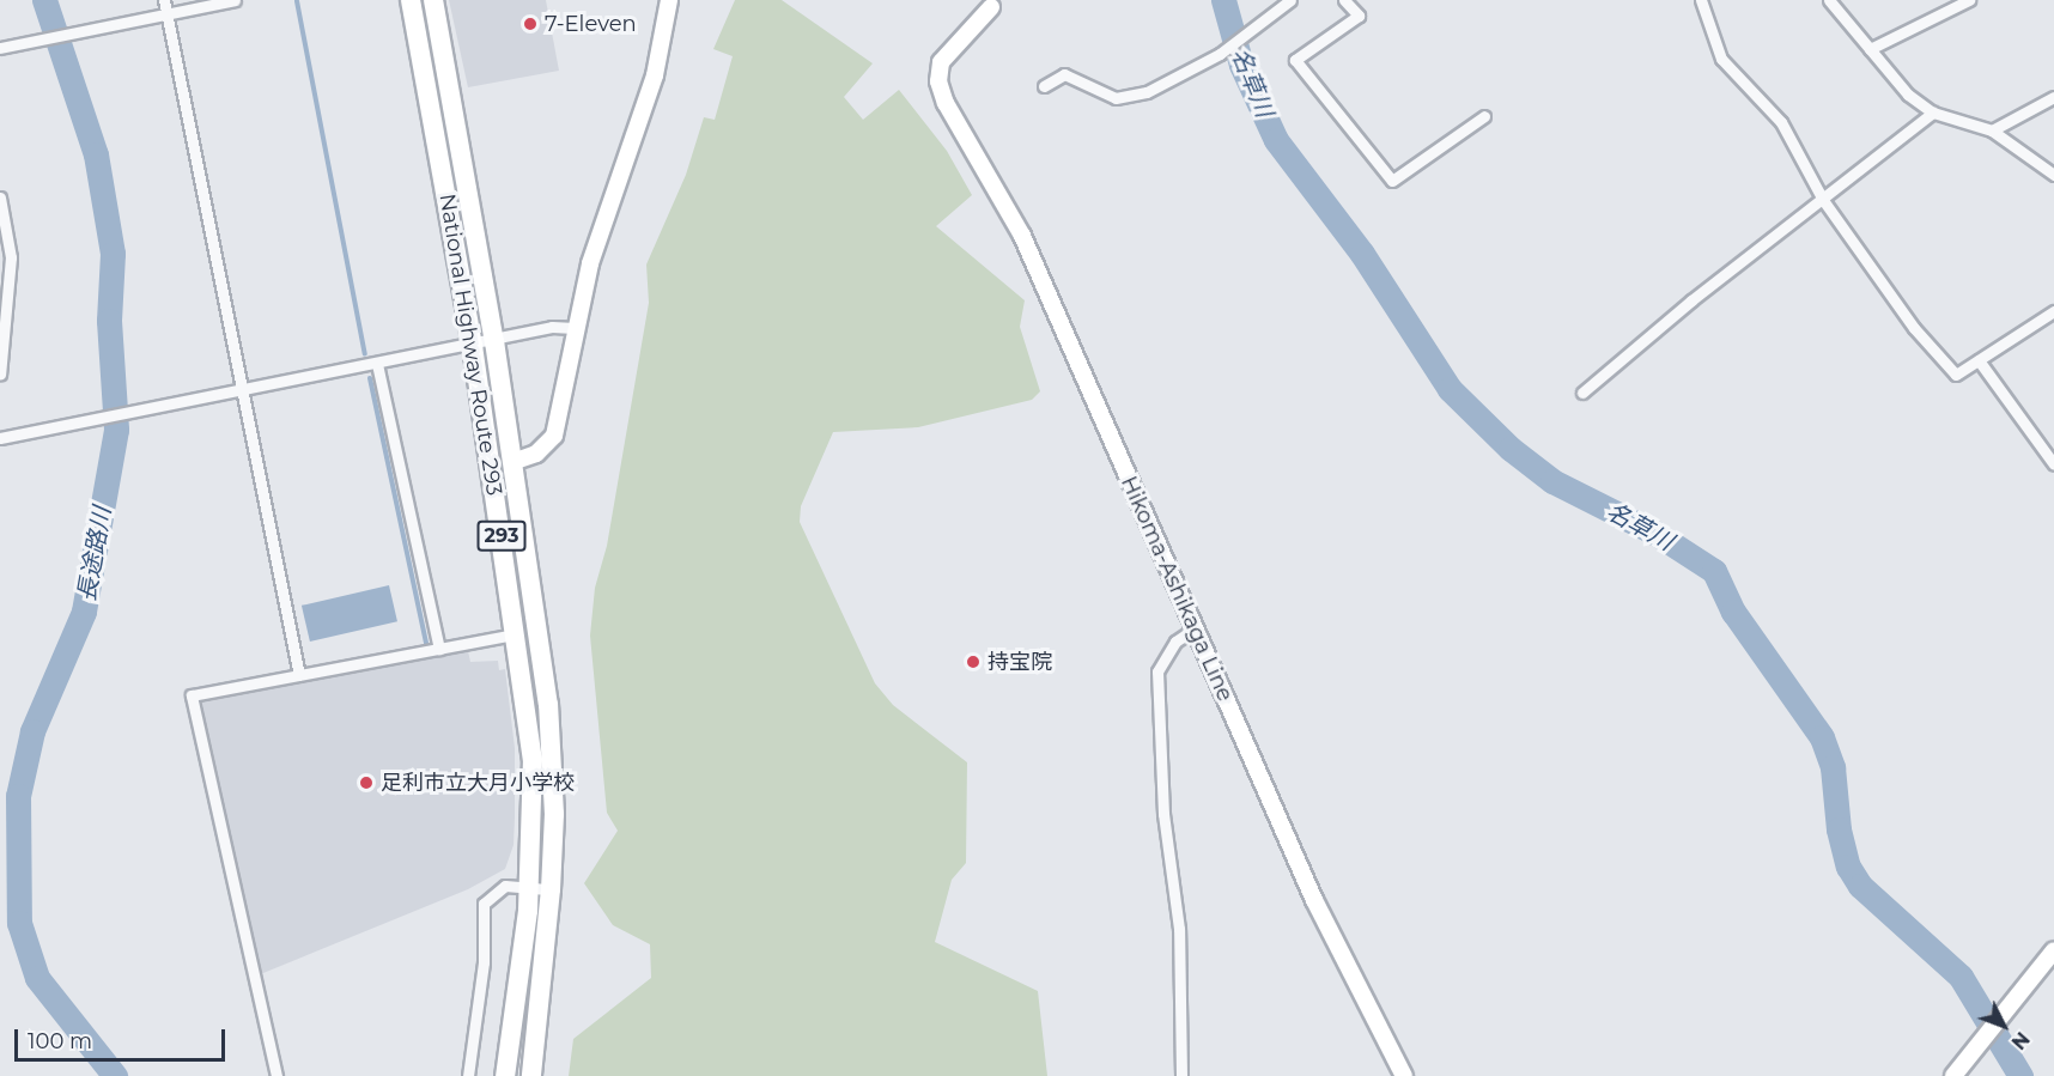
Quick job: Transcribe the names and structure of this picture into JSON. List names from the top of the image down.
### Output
{
  "streets": {
    "highway": ["National Highway Route 293", "293"],
    "main road": ["Hikoma-Ashikaga Line"]
  },
  "water": ["名草川", "長途路川"],
  "places": ["7-Eleven", "持宝院", "足利市立大月小学校"],
  "scale_bar": "100 m",
  "north": "bottom right"
}
